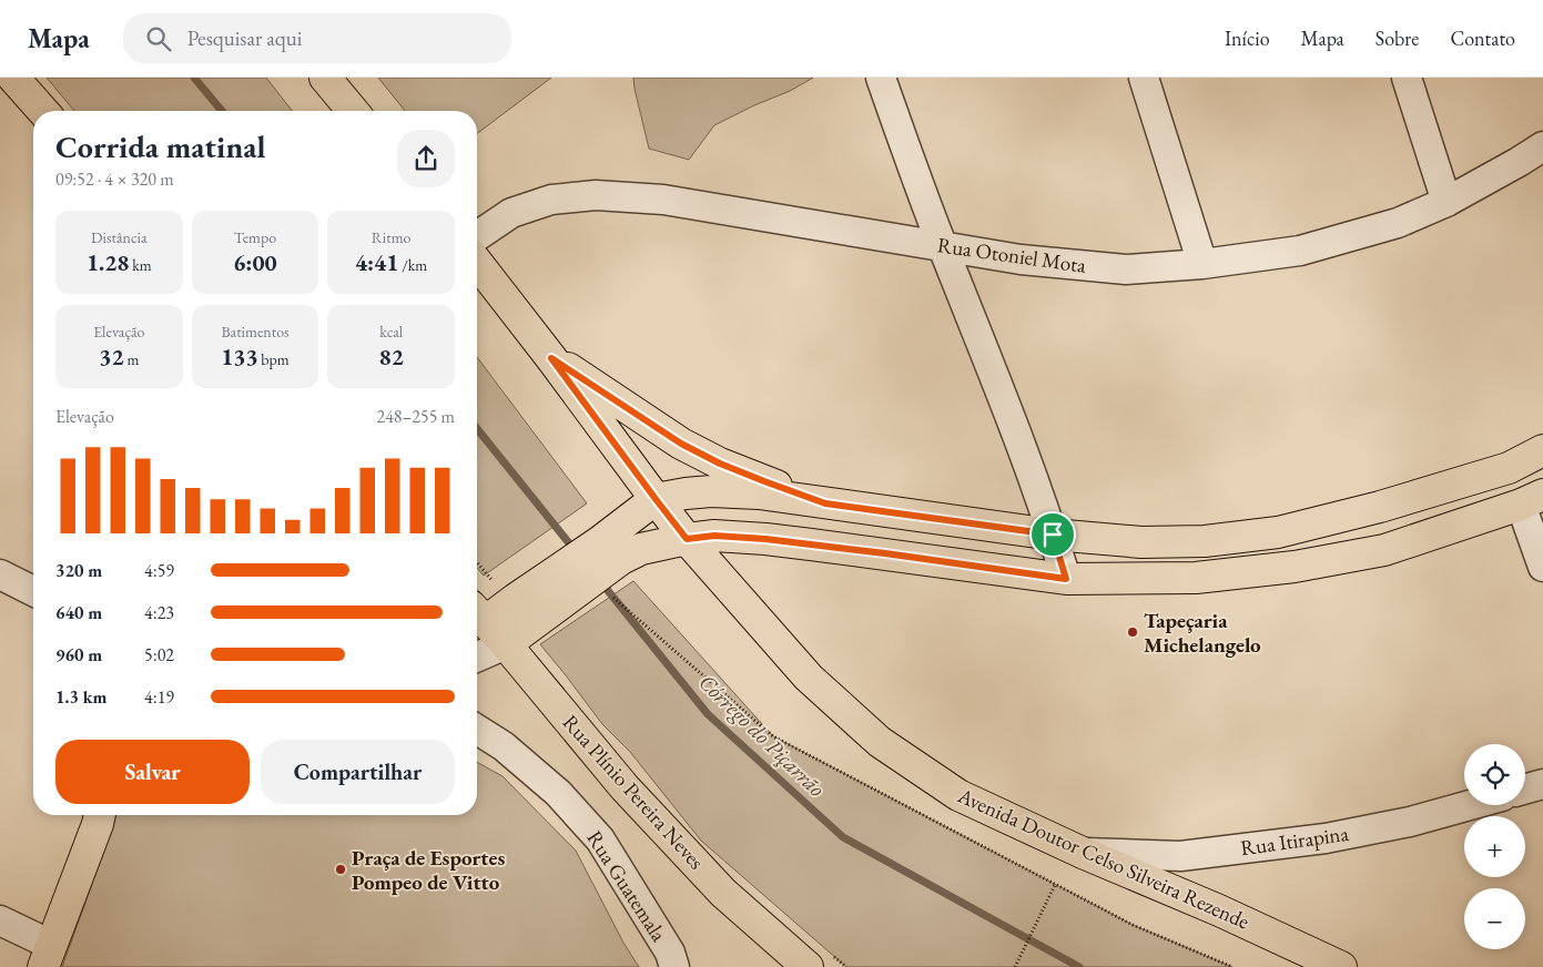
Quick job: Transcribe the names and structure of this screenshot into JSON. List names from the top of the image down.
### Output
{
  "streets": {
    "main road": ["Rua Plínio Pereira Neves", "Avenida Doutor Celso Silveira Rezende"],
    "street": ["Rua Otoniel Mota", "Rua Itirapina", "Rua Guatemala"]
  },
  "crossings": [
    ["Rua Itirapina", "Avenida Doutor Celso Silveira Rezende"]
  ],
  "water": ["Córrego do Piçarrão"],
  "places": ["Tapeçaria Michelangelo", "Praça de Esportes Pompeo de Vitto"],
  "page": {
    "header": "Mapa",
    "search": "Pesquisar aqui",
    "nav": [
      "Início",
      "Mapa",
      "Sobre",
      "Contato"
    ],
    "heading": ["Corrida matinal", "09:52 · 4 × 320 m"],
    "stats": [
      ["Distância", "1.28 km"],
      ["Tempo", "6:00"],
      ["Ritmo", "4:41 /km"],
      ["Elevação", "32 m"],
      ["Batimentos", "133 bpm"],
      ["kcal", "82"]
    ],
    "chart": ["Elevação", "248–255 m"],
    "list": [
      {
        "name": "320 m",
        "note": "4:59"
      },
      {
        "name": "640 m",
        "note": "4:23"
      },
      {
        "name": "960 m",
        "note": "5:02"
      },
      {
        "name": "1.3 km",
        "note": "4:19"
      }
    ],
    "buttons": ["Salvar", "Compartilhar"],
    "map_buttons": ["+", "−"]
  }
}
